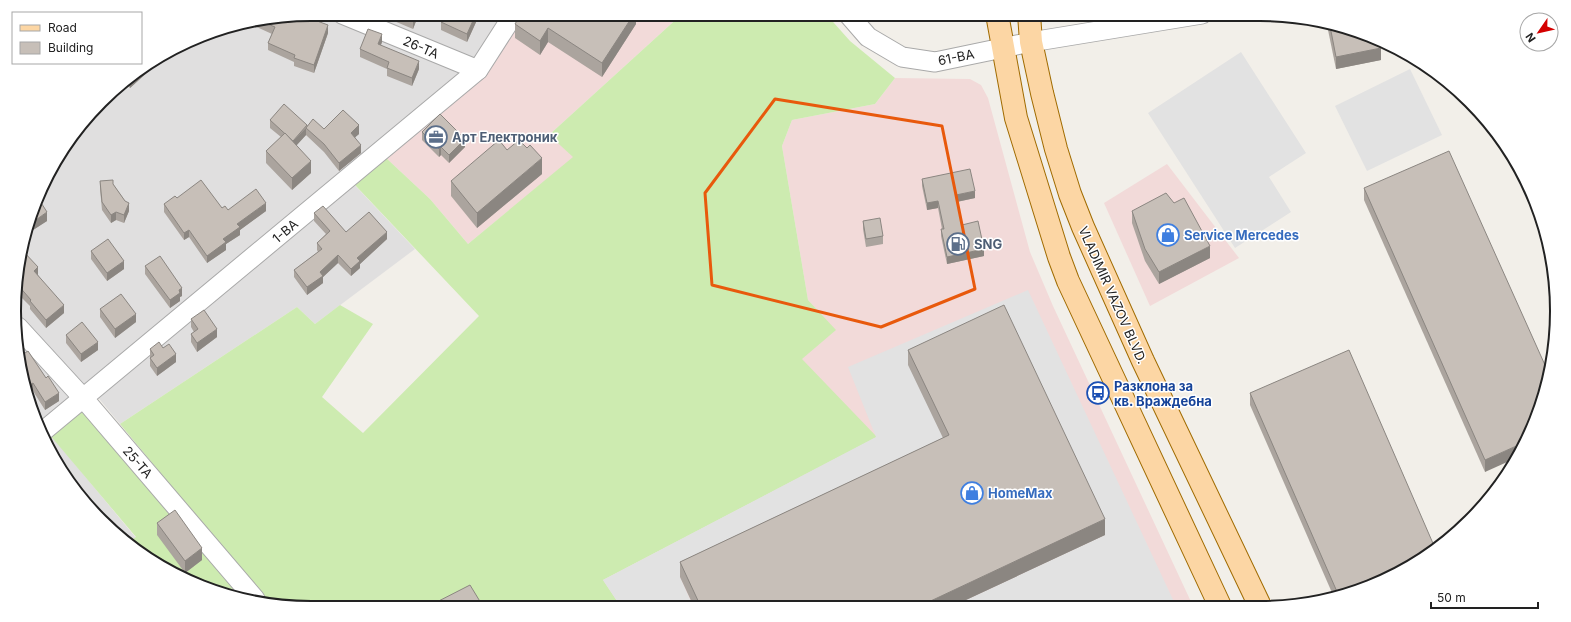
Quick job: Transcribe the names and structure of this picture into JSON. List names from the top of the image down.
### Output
{
  "streets": {
    "main road": ["VLADIMIR VAZOV BLVD."],
    "street": [
      "26-ТА",
      "61-ВА",
      "1-ВА",
      "25-ТА"
    ]
  },
  "crossings": [
    ["26-ТА", "1-ВА"],
    ["61-ВА", "VLADIMIR VAZOV BLVD."],
    ["1-ВА", "25-ТА"]
  ],
  "places": {
    "office": ["Арт Електроник"],
    "shop": ["Service Mercedes", "HomeMax"],
    "fuel station": ["SNG"],
    "bus stop": ["Разклона за кв. Враждебна"]
  },
  "legend": ["Road", "Building"],
  "scale_bar": "50 m",
  "north": "bottom left"
}
